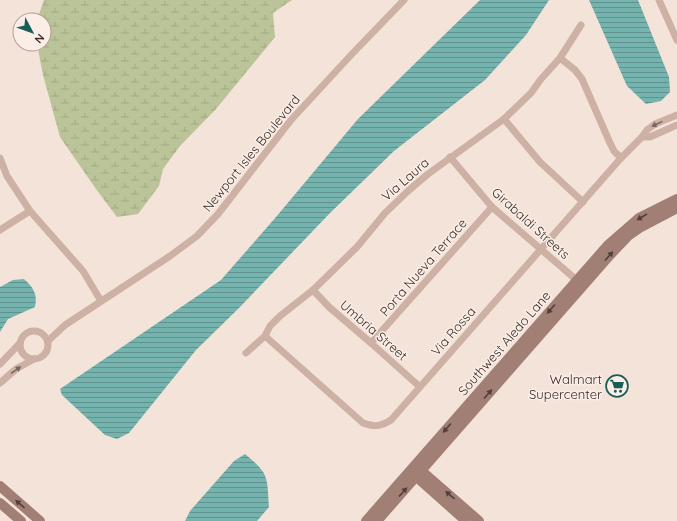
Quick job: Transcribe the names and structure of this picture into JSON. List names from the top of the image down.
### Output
{
  "streets": {
    "street": [
      "Newport Isles Boulevard",
      "Via Laura",
      "Girabaldi Streets",
      "Porta Nueva Terrace",
      "Umbria Street",
      "Via Rossa",
      "Southwest Aledo Lane"
    ]
  },
  "crossings": [
    ["Via Laura", "Girabaldi Streets"],
    ["Via Laura", "Umbria Street"],
    ["Via Laura", "Via Rossa"],
    ["Girabaldi Streets", "Porta Nueva Terrace"],
    ["Girabaldi Streets", "Via Rossa"],
    ["Girabaldi Streets", "Southwest Aledo Lane"],
    ["Porta Nueva Terrace", "Umbria Street"],
    ["Umbria Street", "Via Rossa"]
  ],
  "places": {
    "supermarket": ["Walmart Supercenter"]
  },
  "north": "bottom right"
}
